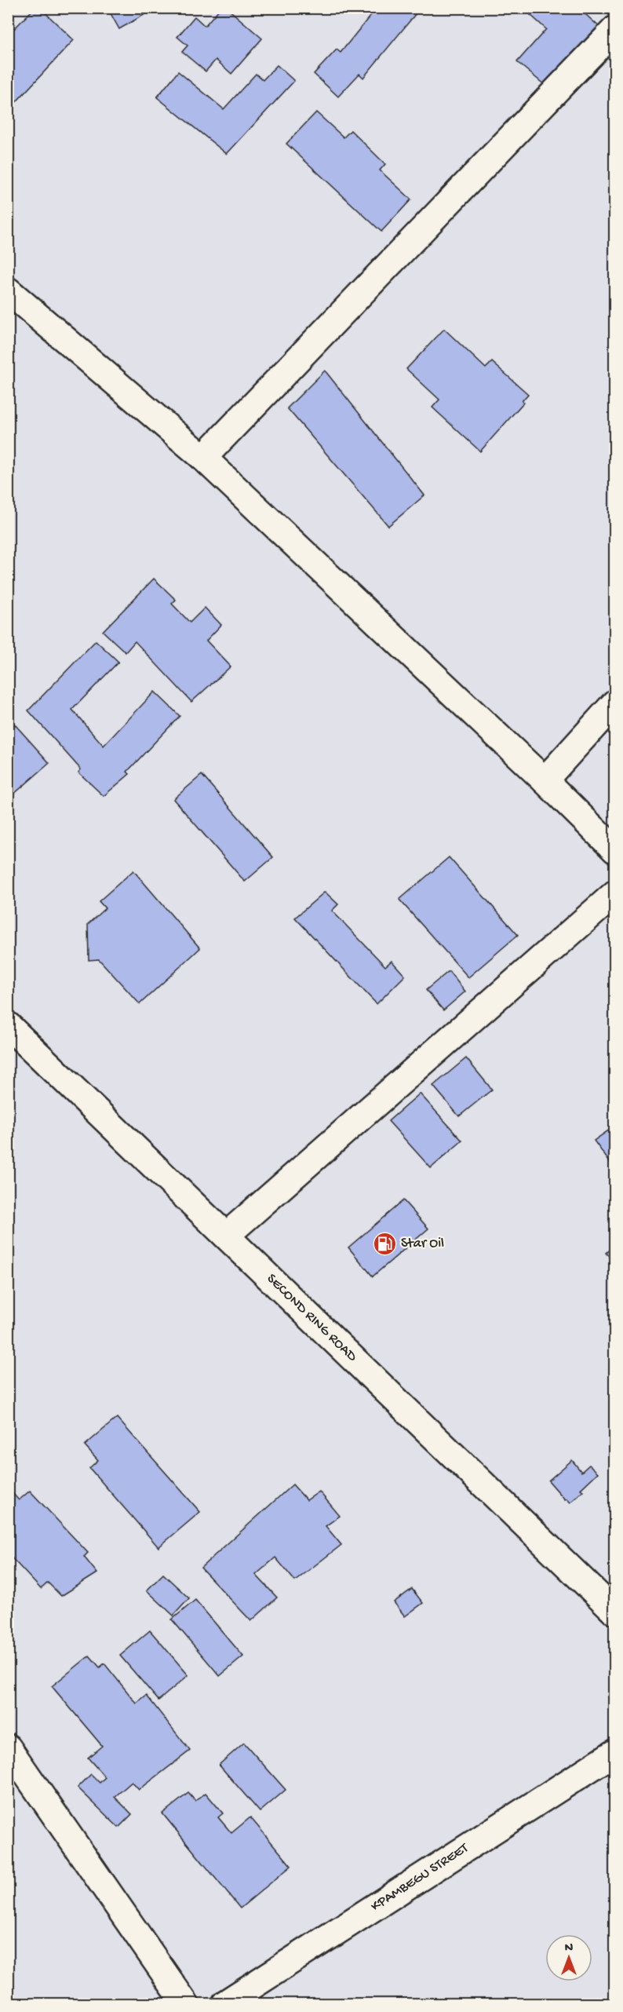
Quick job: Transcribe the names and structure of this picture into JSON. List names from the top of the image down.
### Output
{
  "streets": {
    "street": ["SECOND RING ROAD", "KPAMBEGU STREET"]
  },
  "places": {
    "fuel station": ["Star Oil"]
  },
  "north": "top"
}
